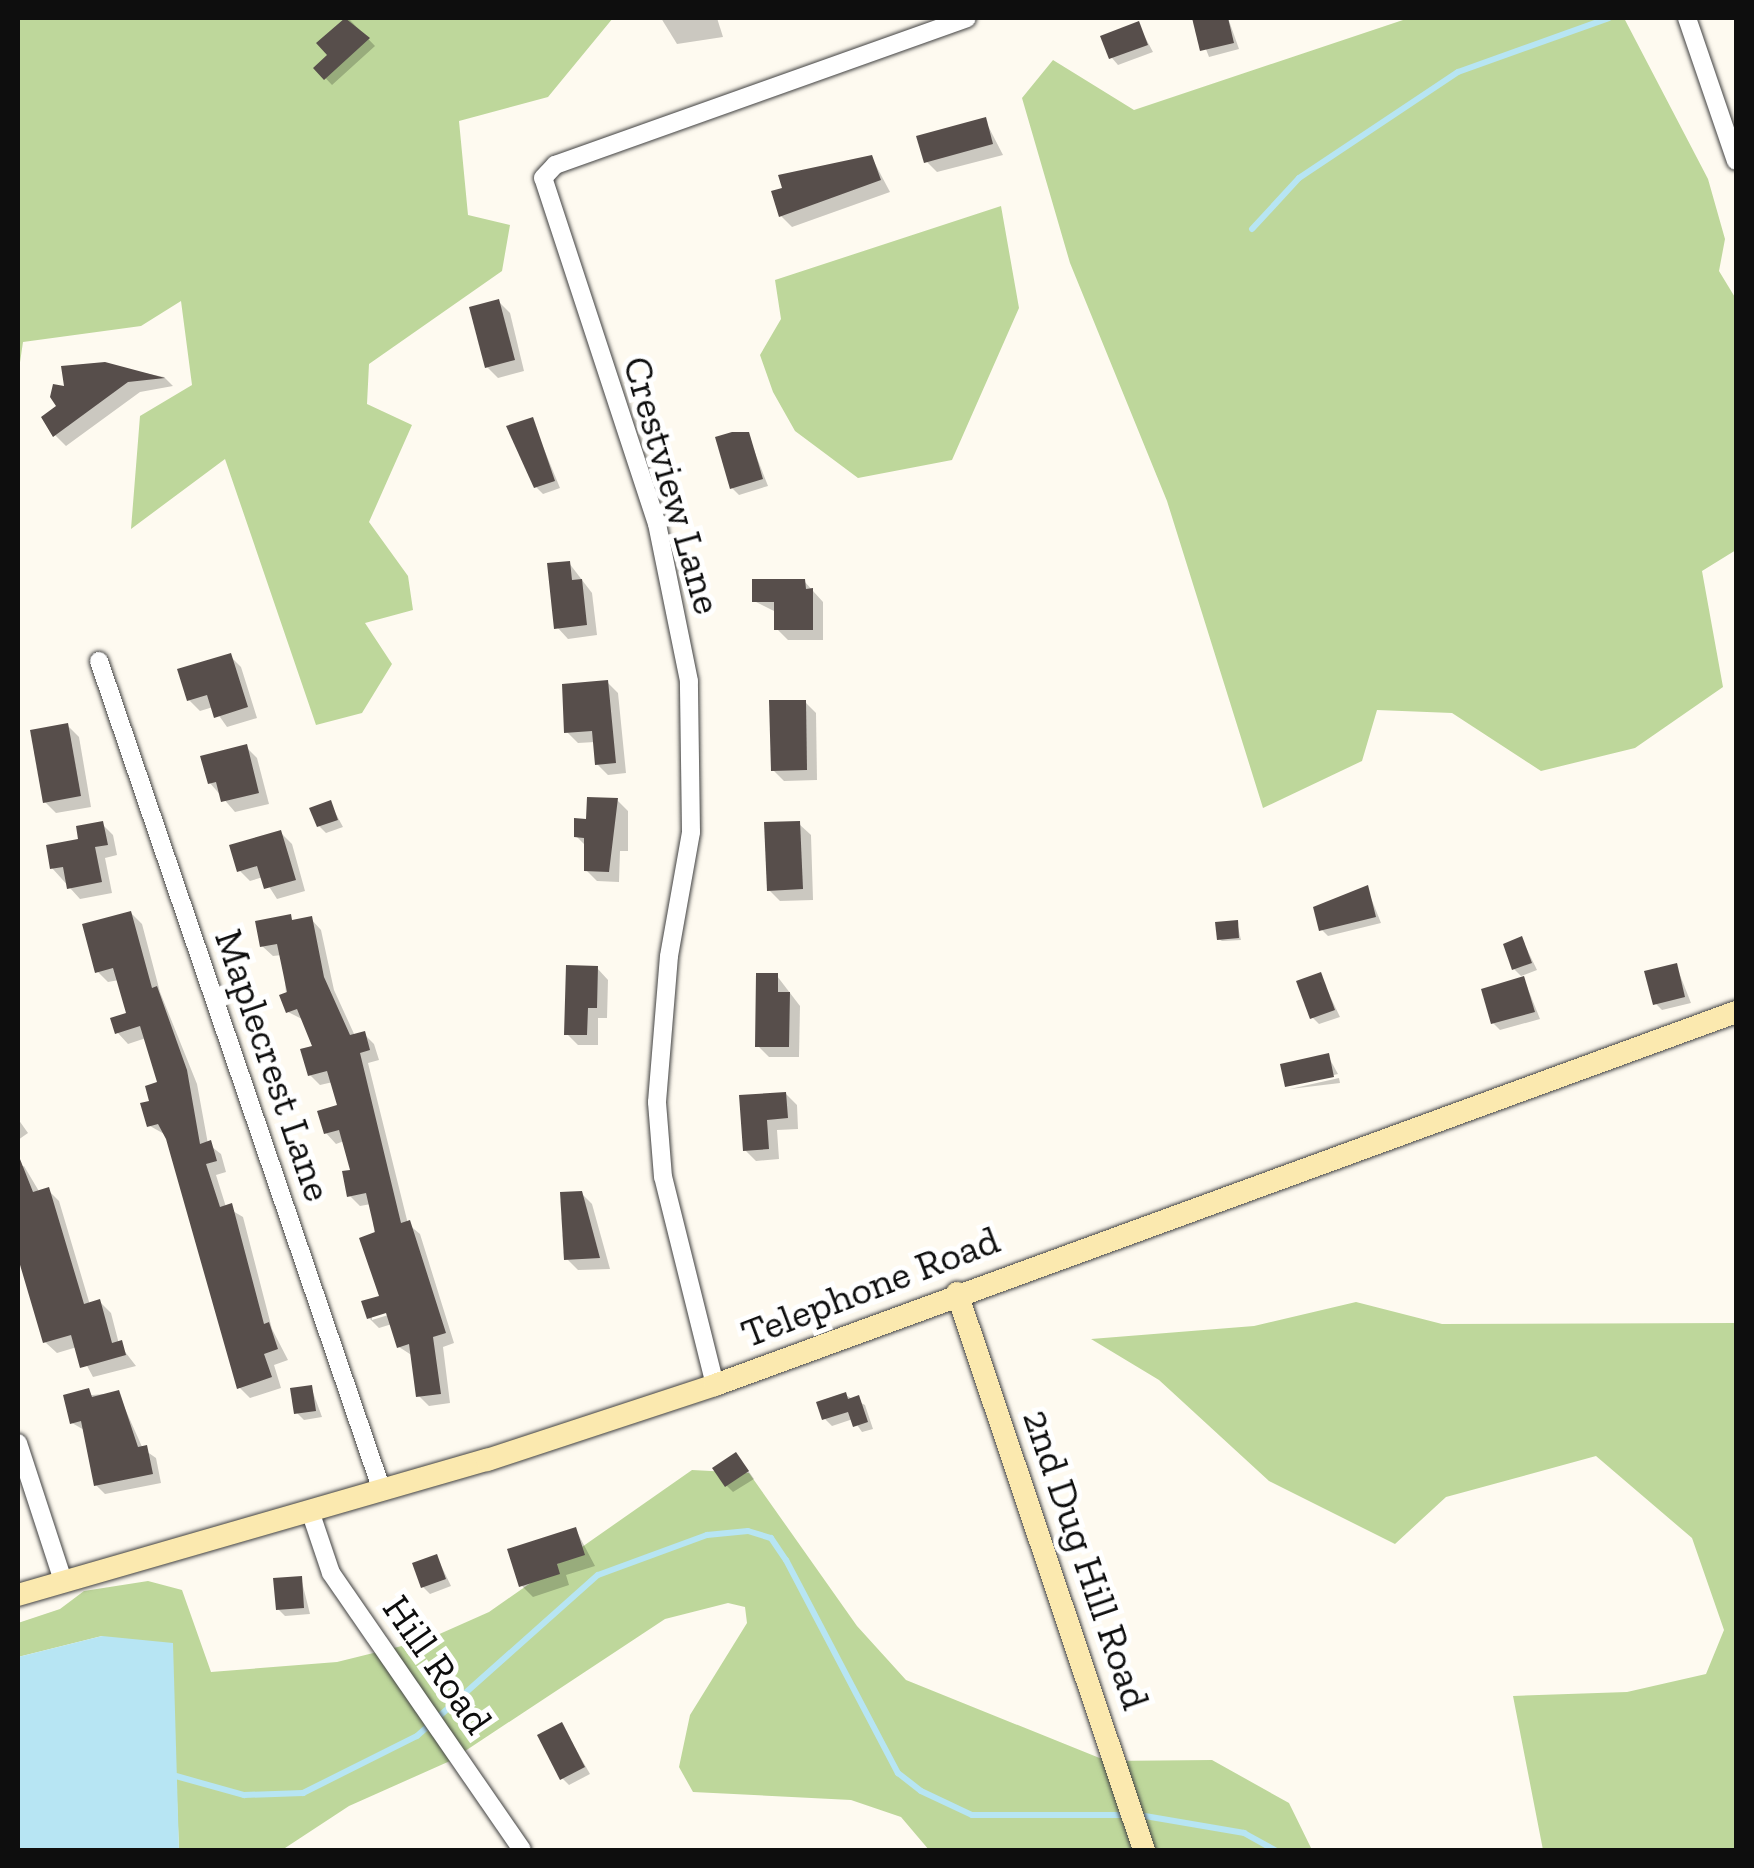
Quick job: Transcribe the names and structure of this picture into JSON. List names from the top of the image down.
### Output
{
  "streets": {
    "street": [
      "Crestview Lane",
      "Maplecrest Lane",
      "Telephone Road",
      "2nd Dug Hill Road",
      "Hill Road"
    ]
  },
  "crossings": [
    ["Crestview Lane", "Telephone Road"],
    ["Maplecrest Lane", "Telephone Road"],
    ["Telephone Road", "2nd Dug Hill Road"],
    ["Telephone Road", "Hill Road"]
  ]
}
